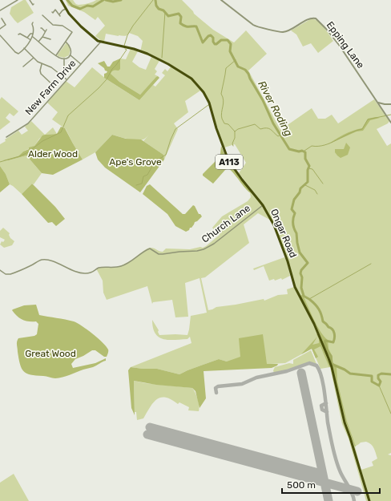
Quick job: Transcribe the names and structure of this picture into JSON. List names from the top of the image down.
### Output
{
  "streets": {
    "main road": ["A113", "Ongar Road"],
    "street": ["Epping Lane", "New Farm Drive", "Church Lane"]
  },
  "crossings": [
    ["New Farm Drive", "Ongar Road"],
    ["Church Lane", "Ongar Road"]
  ],
  "water": ["River Roding"],
  "parks": ["Alder Wood", "Ape's Grove", "Great Wood"],
  "scale_bar": "500 m"
}
